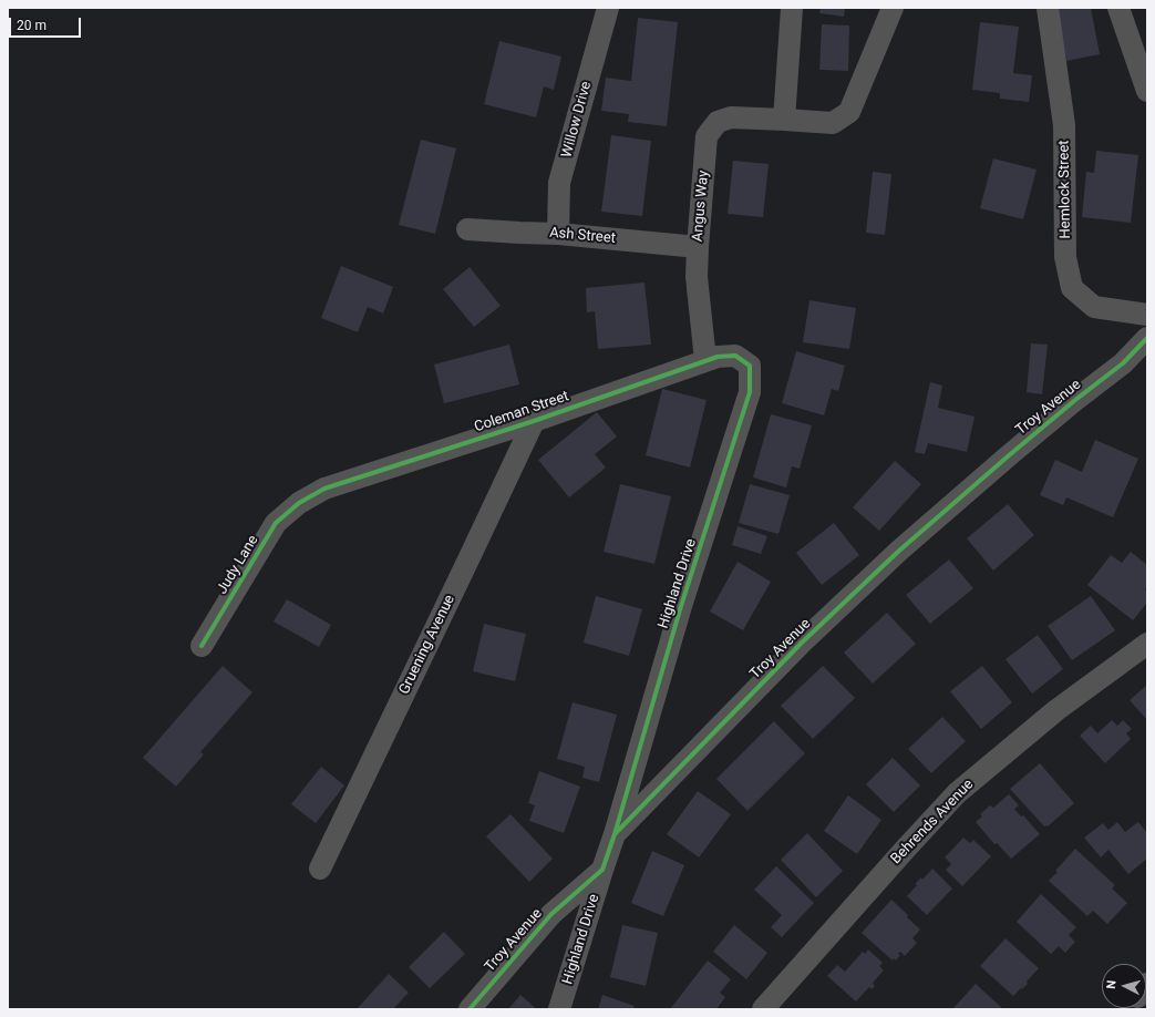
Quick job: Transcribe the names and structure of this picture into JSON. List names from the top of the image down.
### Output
{
  "streets": {
    "street": [
      "Willow Drive",
      "Hemlock Street",
      "Angus Way",
      "Ash Street",
      "Troy Avenue",
      "Coleman Street",
      "Judy Lane",
      "Highland Drive",
      "Gruening Avenue",
      "Behrends Avenue"
    ]
  },
  "crossings": [
    ["Willow Drive", "Ash Street"],
    ["Angus Way", "Ash Street"],
    ["Angus Way", "Coleman Street"],
    ["Troy Avenue", "Highland Drive"],
    ["Coleman Street", "Judy Lane"],
    ["Coleman Street", "Highland Drive"],
    ["Coleman Street", "Gruening Avenue"]
  ],
  "scale_bar": "20 m",
  "north": "left"
}
